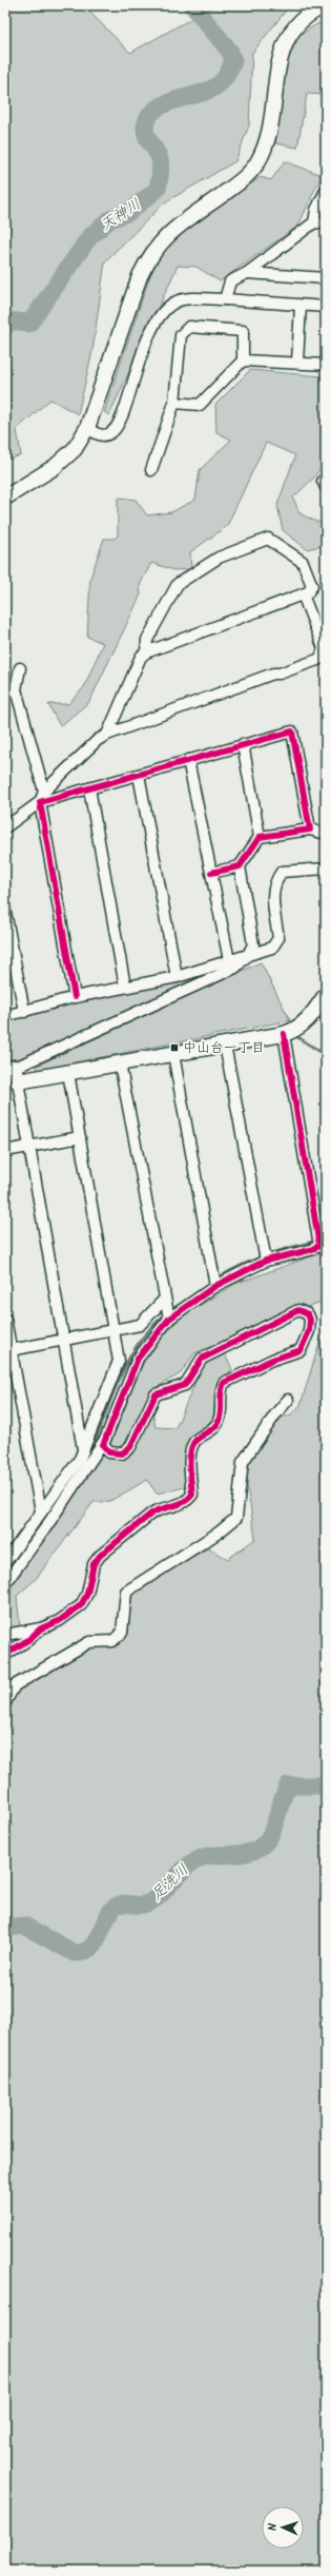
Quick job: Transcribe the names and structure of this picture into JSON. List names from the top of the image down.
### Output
{
  "water": ["天神川", "足洗川"],
  "places": {
    "transit": ["中山台一丁目"]
  },
  "north": "left"
}
